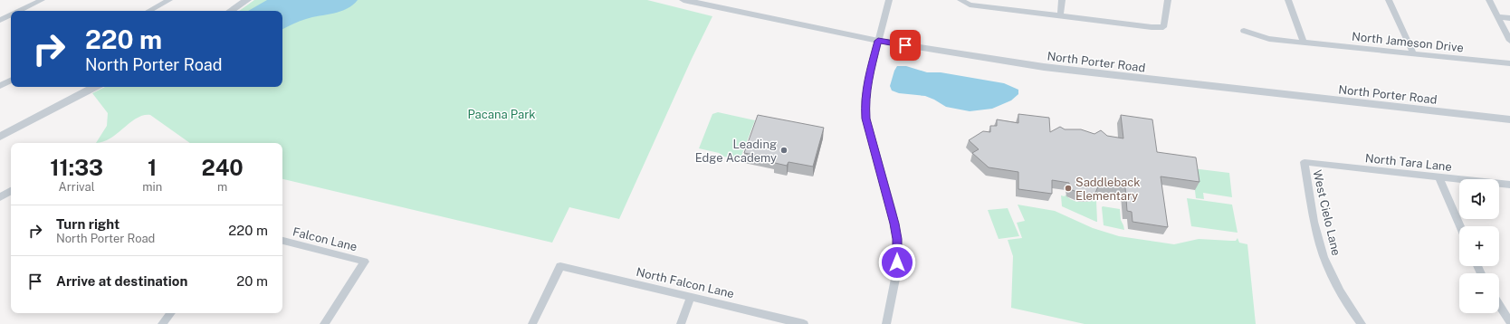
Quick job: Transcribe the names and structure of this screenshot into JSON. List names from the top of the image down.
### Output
{
  "streets": {
    "street": [
      "North Jameson Drive",
      "North Porter Road",
      "North Tara Lane",
      "West Cielo Lane",
      "Falcon Lane",
      "North Falcon Lane"
    ]
  },
  "crossings": [
    ["North Tara Lane", "West Cielo Lane"]
  ],
  "parks": ["Pacana Park"],
  "places": ["Leading Edge Academy", "Saddleback Elementary"],
  "page": {
    "turn": ["220 m", "North Porter Road"],
    "eta": [
      "11:33",
      "Arrival",
      "1",
      "min",
      "240",
      "m"
    ],
    "map_buttons": ["+", "−"],
    "list": [
      {
        "name": "Turn right",
        "note": "North Porter Road",
        "value": "220 m"
      },
      {
        "name": "Arrive at destination",
        "value": "20 m"
      }
    ]
  }
}
